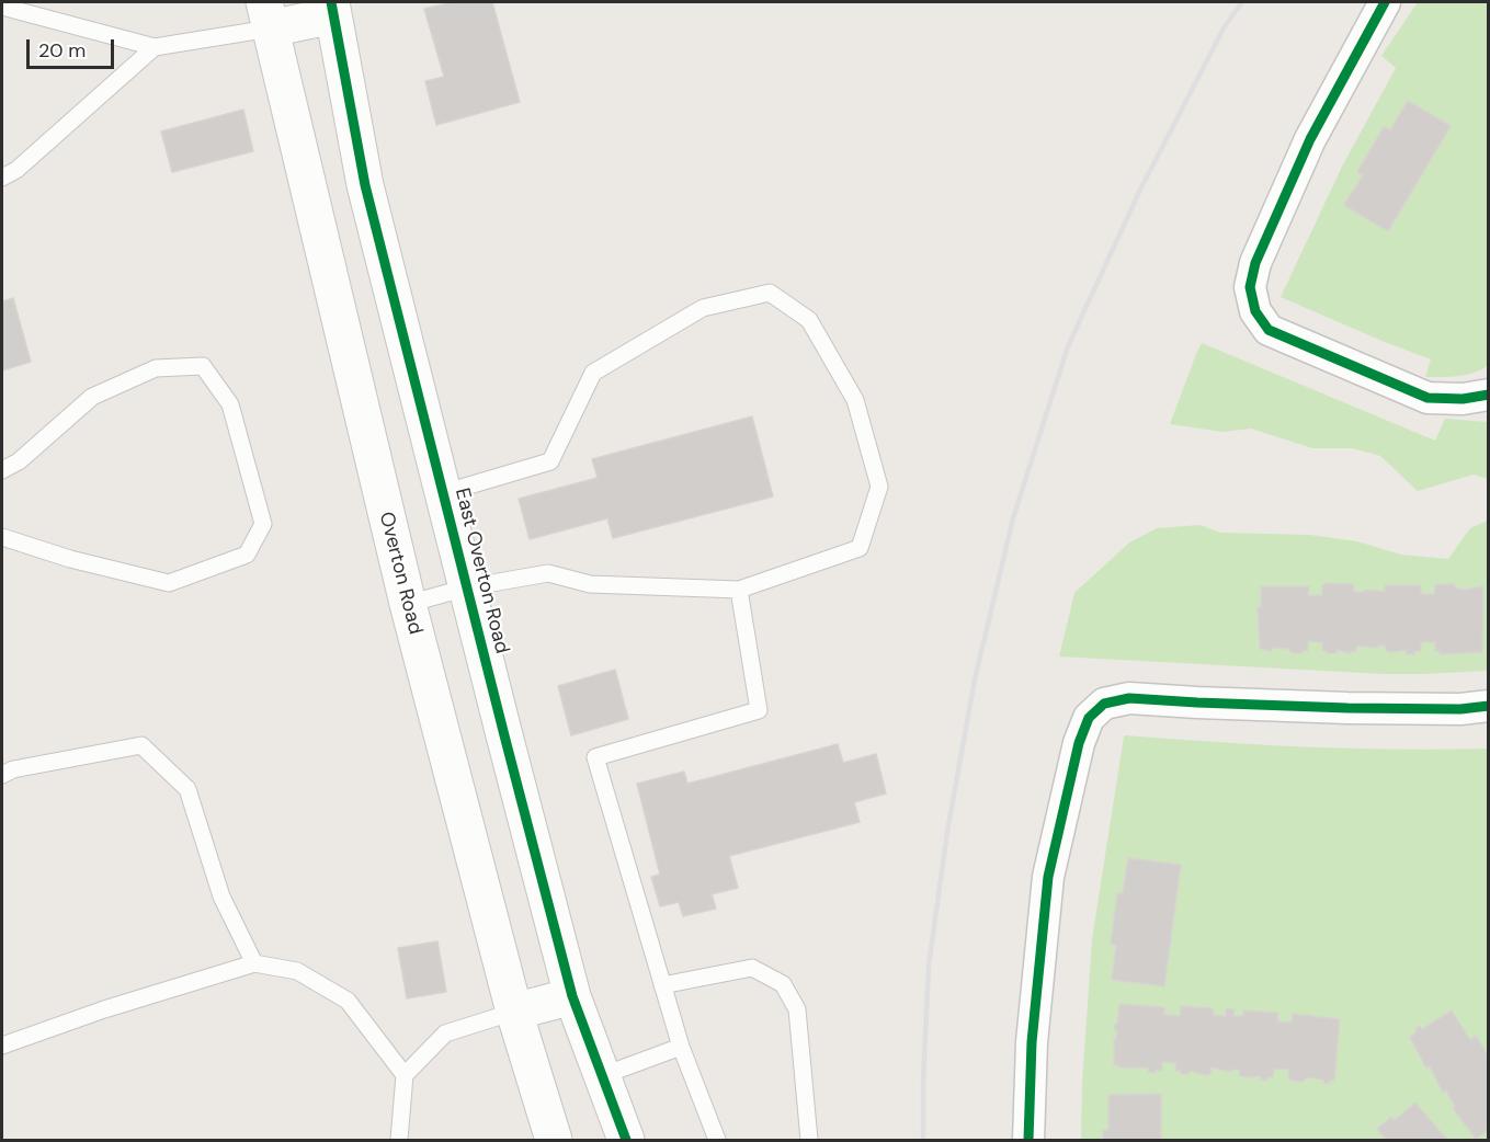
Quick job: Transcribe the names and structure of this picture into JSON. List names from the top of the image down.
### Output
{
  "streets": {
    "street": ["East Overton Road", "Overton Road"]
  },
  "scale_bar": "20 m"
}
